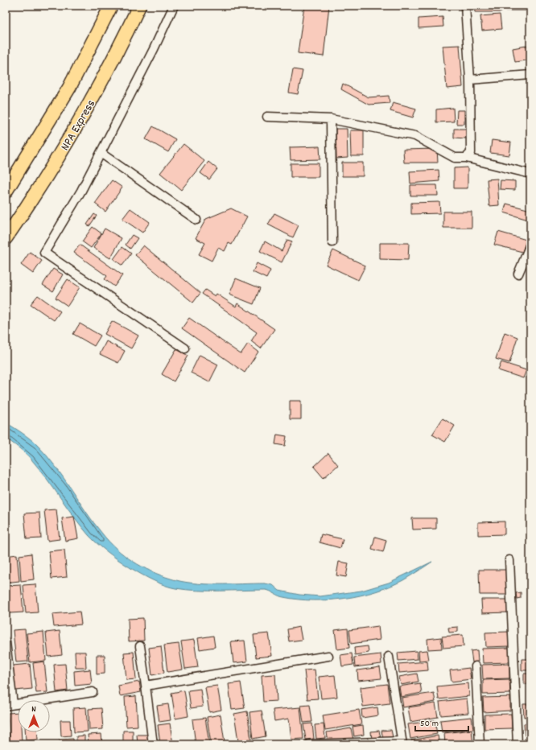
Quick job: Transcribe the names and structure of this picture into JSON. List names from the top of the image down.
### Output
{
  "streets": {
    "main road": ["NPA Express"]
  },
  "scale_bar": "50 m",
  "north": "top"
}
